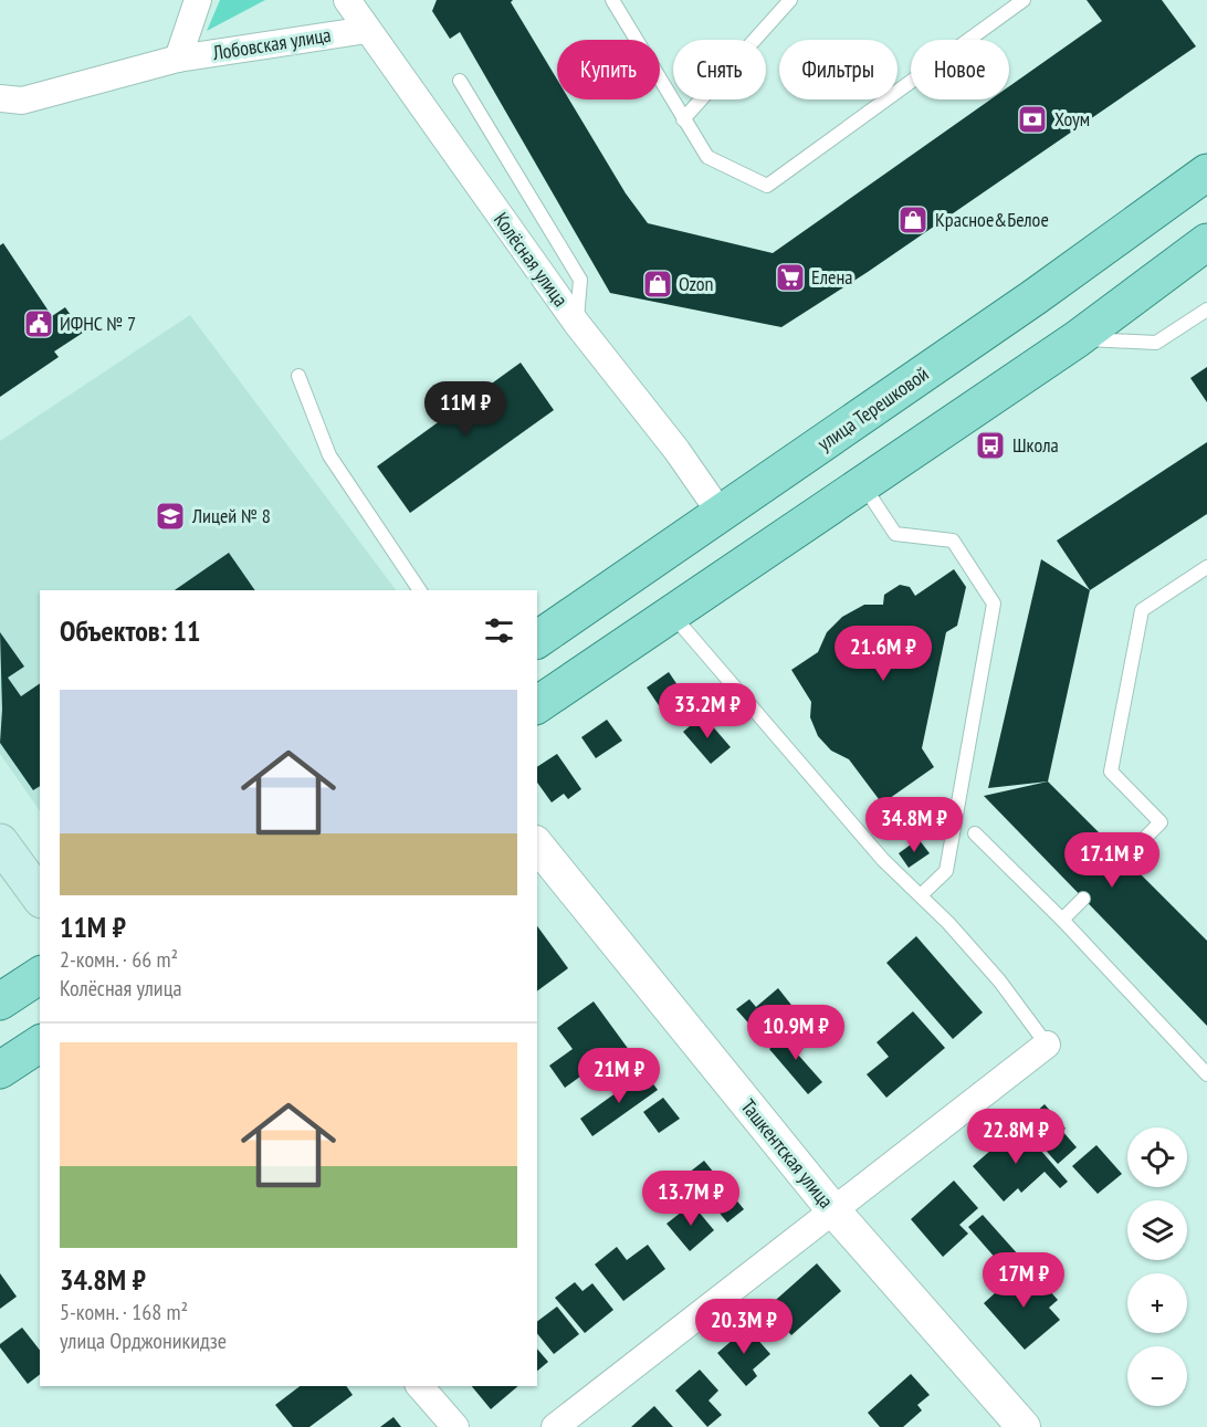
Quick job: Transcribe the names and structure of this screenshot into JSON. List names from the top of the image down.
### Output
{
  "streets": {
    "main road": ["улица Терешковой"],
    "street": ["Лобовская улица", "Колёсная улица", "Ташкентская улица"]
  },
  "crossings": [
    ["Лобовская улица", "Колёсная улица"],
    ["Колёсная улица", "улица Терешковой"]
  ],
  "places": {
    "bank": ["Хоум"],
    "shop": ["Красное&Белое", "Ozon"],
    "supermarket": ["Елена"],
    "public building": ["ИФНС № 7"],
    "bus stop": ["Школа"],
    "school or university": ["Лицей № 8"]
  },
  "page": {
    "chip": [
      "Купить",
      "Снять",
      "Фильтры",
      "Новое"
    ],
    "price": [
      "11M ₽",
      "21.6M ₽",
      "33.2M ₽",
      "34.8M ₽",
      "17.1M ₽",
      "10.9M ₽",
      "21M ₽",
      "22.8M ₽",
      "13.7M ₽",
      "17M ₽",
      "20.3M ₽"
    ],
    "heading": "Объектов: 11",
    "list": [
      {
        "name": "11M ₽",
        "note": "2-комн. · 66 m² · Колёсная улица"
      },
      {
        "name": "34.8M ₽",
        "note": "5-комн. · 168 m² · улица Орджоникидзе"
      }
    ],
    "map_buttons": ["+", "−"]
  }
}
